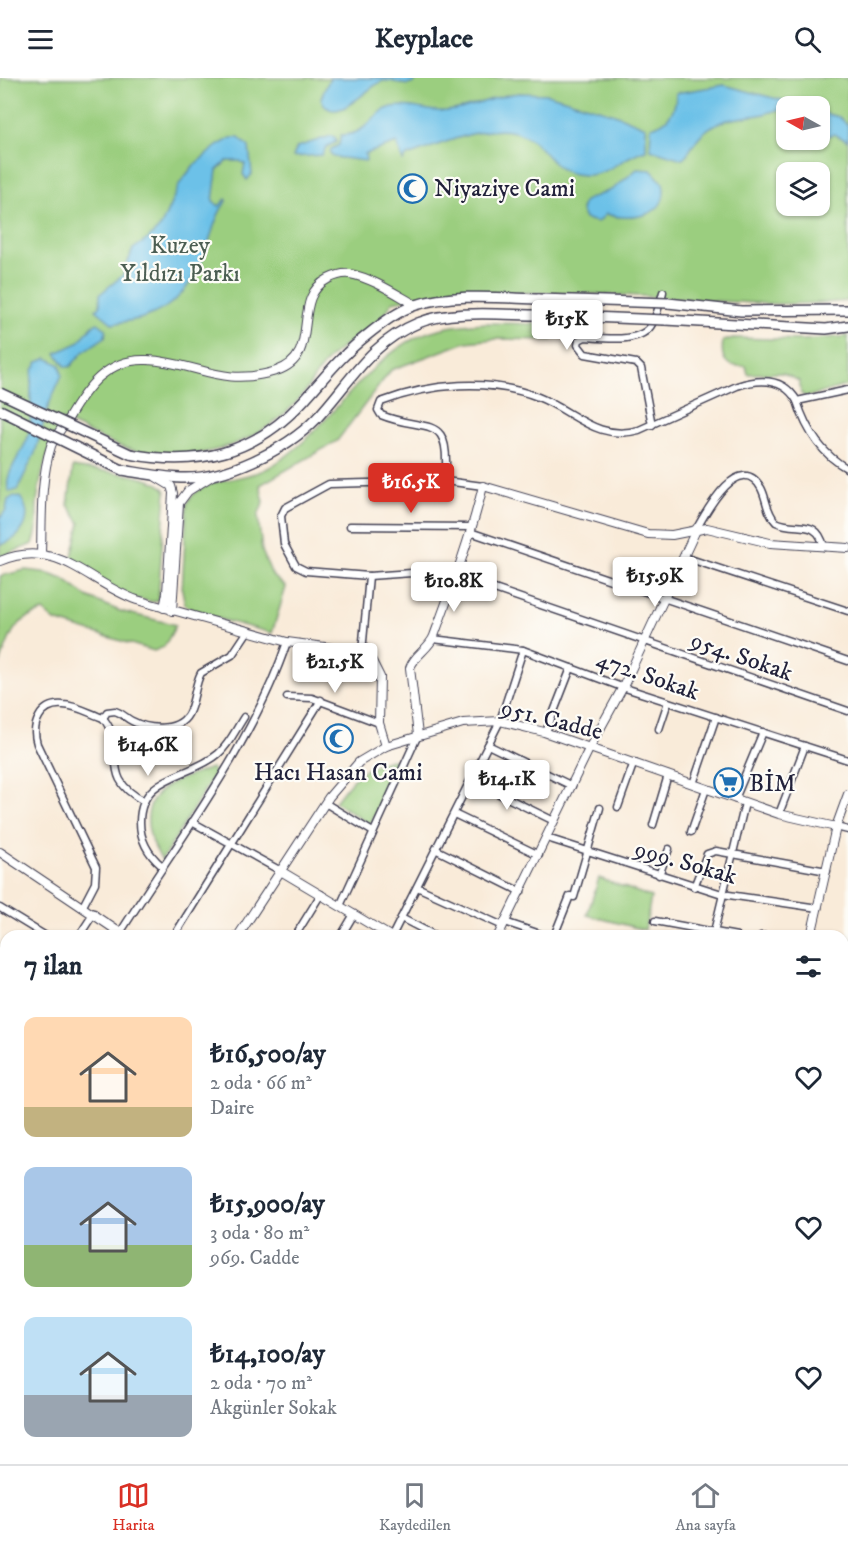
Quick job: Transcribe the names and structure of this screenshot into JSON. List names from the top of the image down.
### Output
{
  "streets": {
    "street": [
      "954. Sokak",
      "472. Sokak",
      "951. Cadde",
      "999. Sokak"
    ]
  },
  "parks": ["Kuzey Yıldızı Parkı"],
  "places": {
    "mosque": ["Niyaziye Cami", "Hacı Hasan Cami"],
    "supermarket": ["BİM"]
  },
  "north": "left",
  "page": {
    "header": "Keyplace",
    "price": [
      "₺15K",
      "₺16.5K",
      "₺15.9K",
      "₺10.8K",
      "₺21.5K",
      "₺14.6K",
      "₺14.1K"
    ],
    "heading": "7 ilan",
    "list": [
      {
        "name": "₺16,500/ay",
        "note": "2 oda · 66 m² · Daire"
      },
      {
        "name": "₺15,900/ay",
        "note": "3 oda · 80 m² · 969. Cadde"
      },
      {
        "name": "₺14,100/ay",
        "note": "2 oda · 70 m² · Akgünler Sokak"
      }
    ],
    "tabs": ["Harita", "Kaydedilen", "Ana sayfa"]
  }
}
